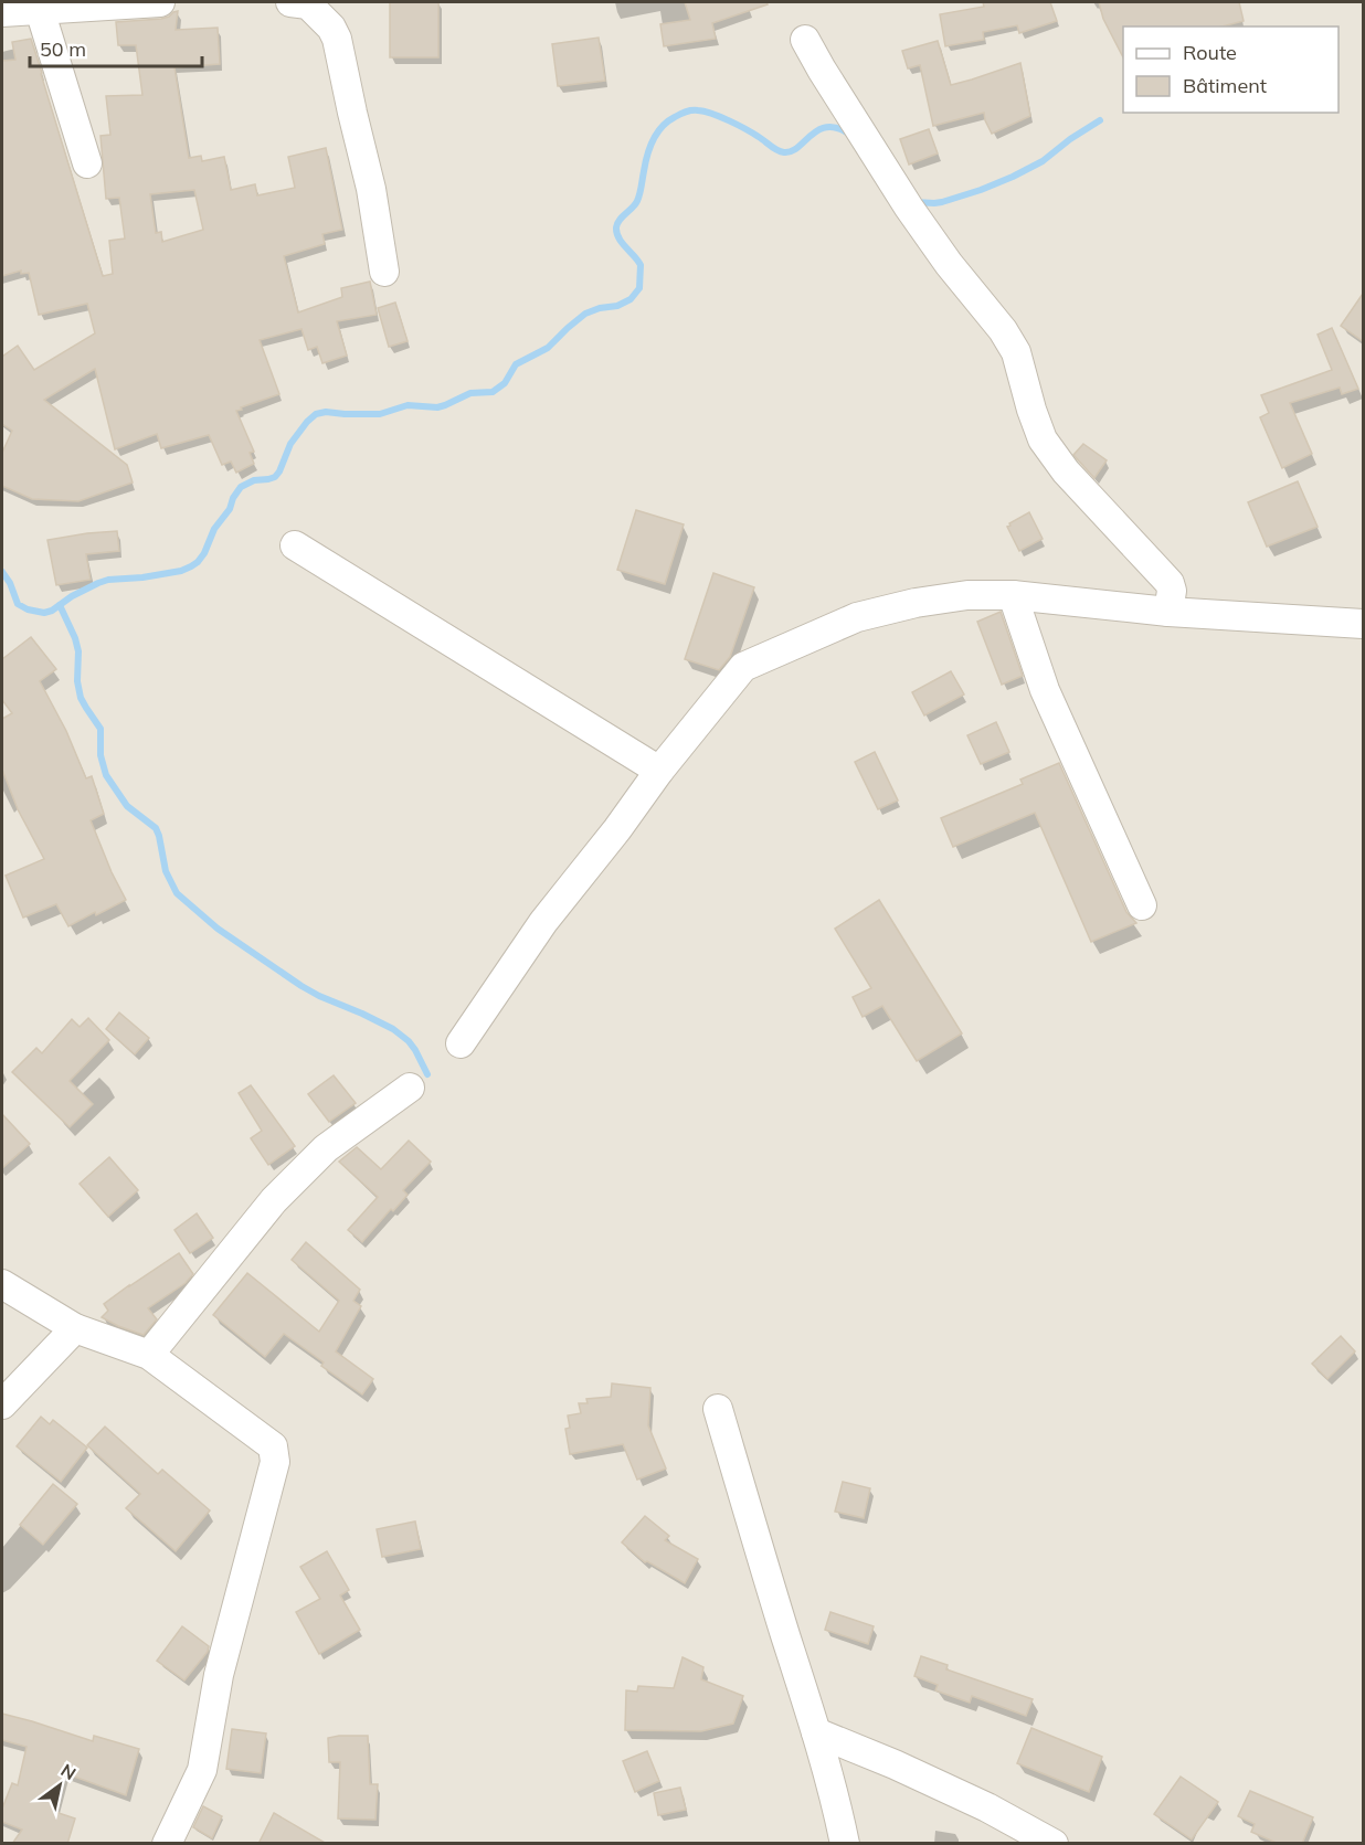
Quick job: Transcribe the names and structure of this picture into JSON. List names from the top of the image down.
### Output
{
  "legend": ["Route", "Bâtiment"],
  "scale_bar": "50 m",
  "north": "top right"
}
